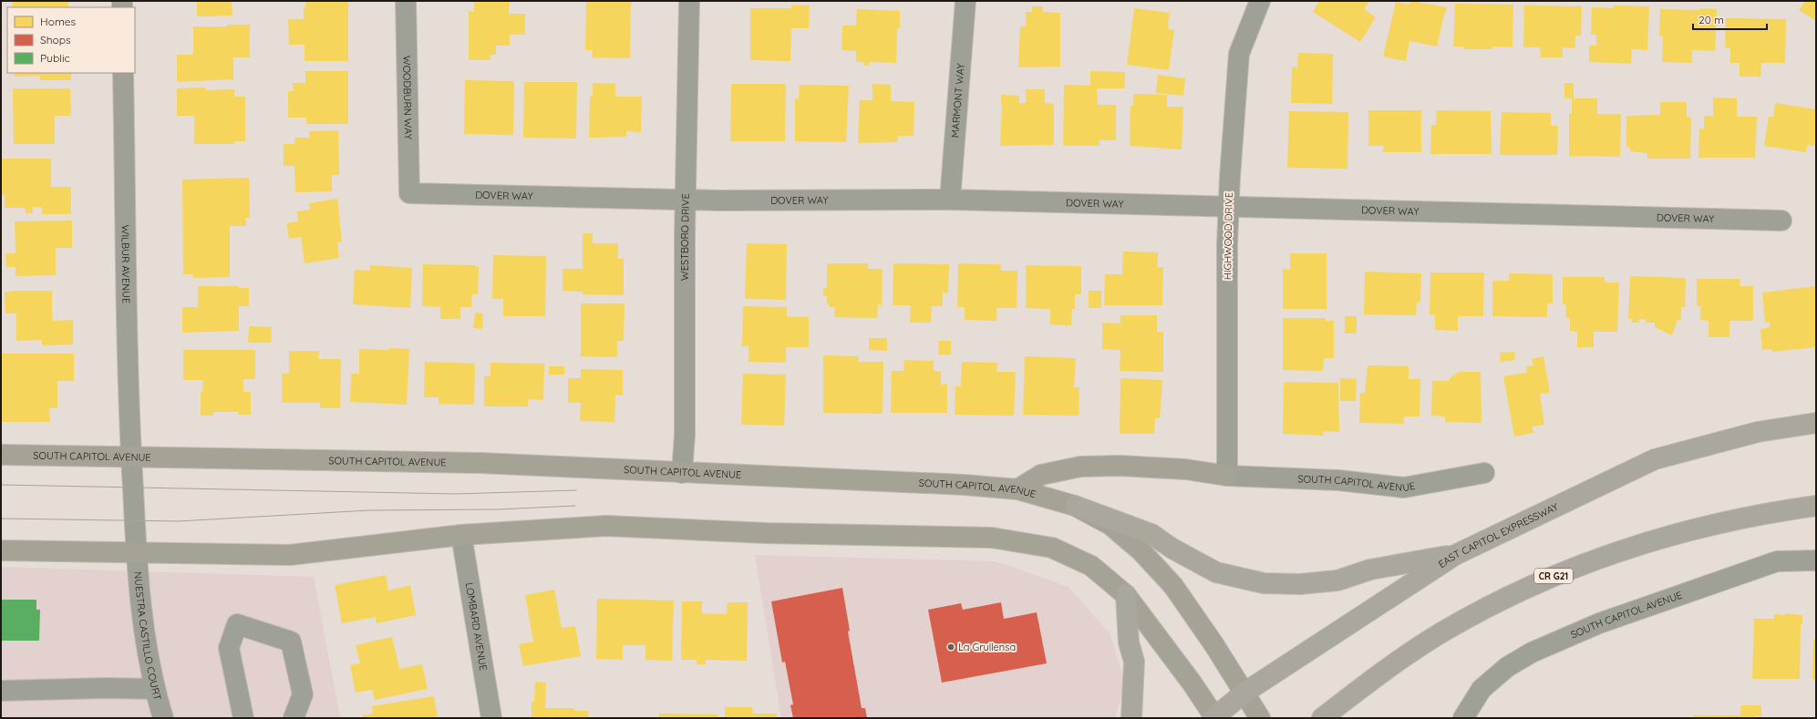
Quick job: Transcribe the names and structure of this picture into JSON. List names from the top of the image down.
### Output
{
  "streets": {
    "highway": ["EAST CAPITOL EXPRESSWAY", "CR G21"],
    "main road": ["SOUTH CAPITOL AVENUE"],
    "street": [
      "WOODBURN WAY",
      "MARMONT WAY",
      "DOVER WAY",
      "HIGHWOOD DRIVE",
      "WESTBORO DRIVE",
      "WILBUR AVENUE",
      "LOMBARD AVENUE",
      "NUESTRA CASTILLO COURT"
    ]
  },
  "crossings": [
    ["WOODBURN WAY", "DOVER WAY"],
    ["MARMONT WAY", "DOVER WAY"],
    ["DOVER WAY", "HIGHWOOD DRIVE"],
    ["DOVER WAY", "WESTBORO DRIVE"],
    ["HIGHWOOD DRIVE", "SOUTH CAPITOL AVENUE"],
    ["WESTBORO DRIVE", "SOUTH CAPITOL AVENUE"],
    ["WILBUR AVENUE", "SOUTH CAPITOL AVENUE"],
    ["WILBUR AVENUE", "NUESTRA CASTILLO COURT"],
    ["SOUTH CAPITOL AVENUE", "EAST CAPITOL EXPRESSWAY"]
  ],
  "places": ["La Grullensa"],
  "legend": ["Homes", "Shops", "Public"],
  "scale_bar": "20 m"
}
